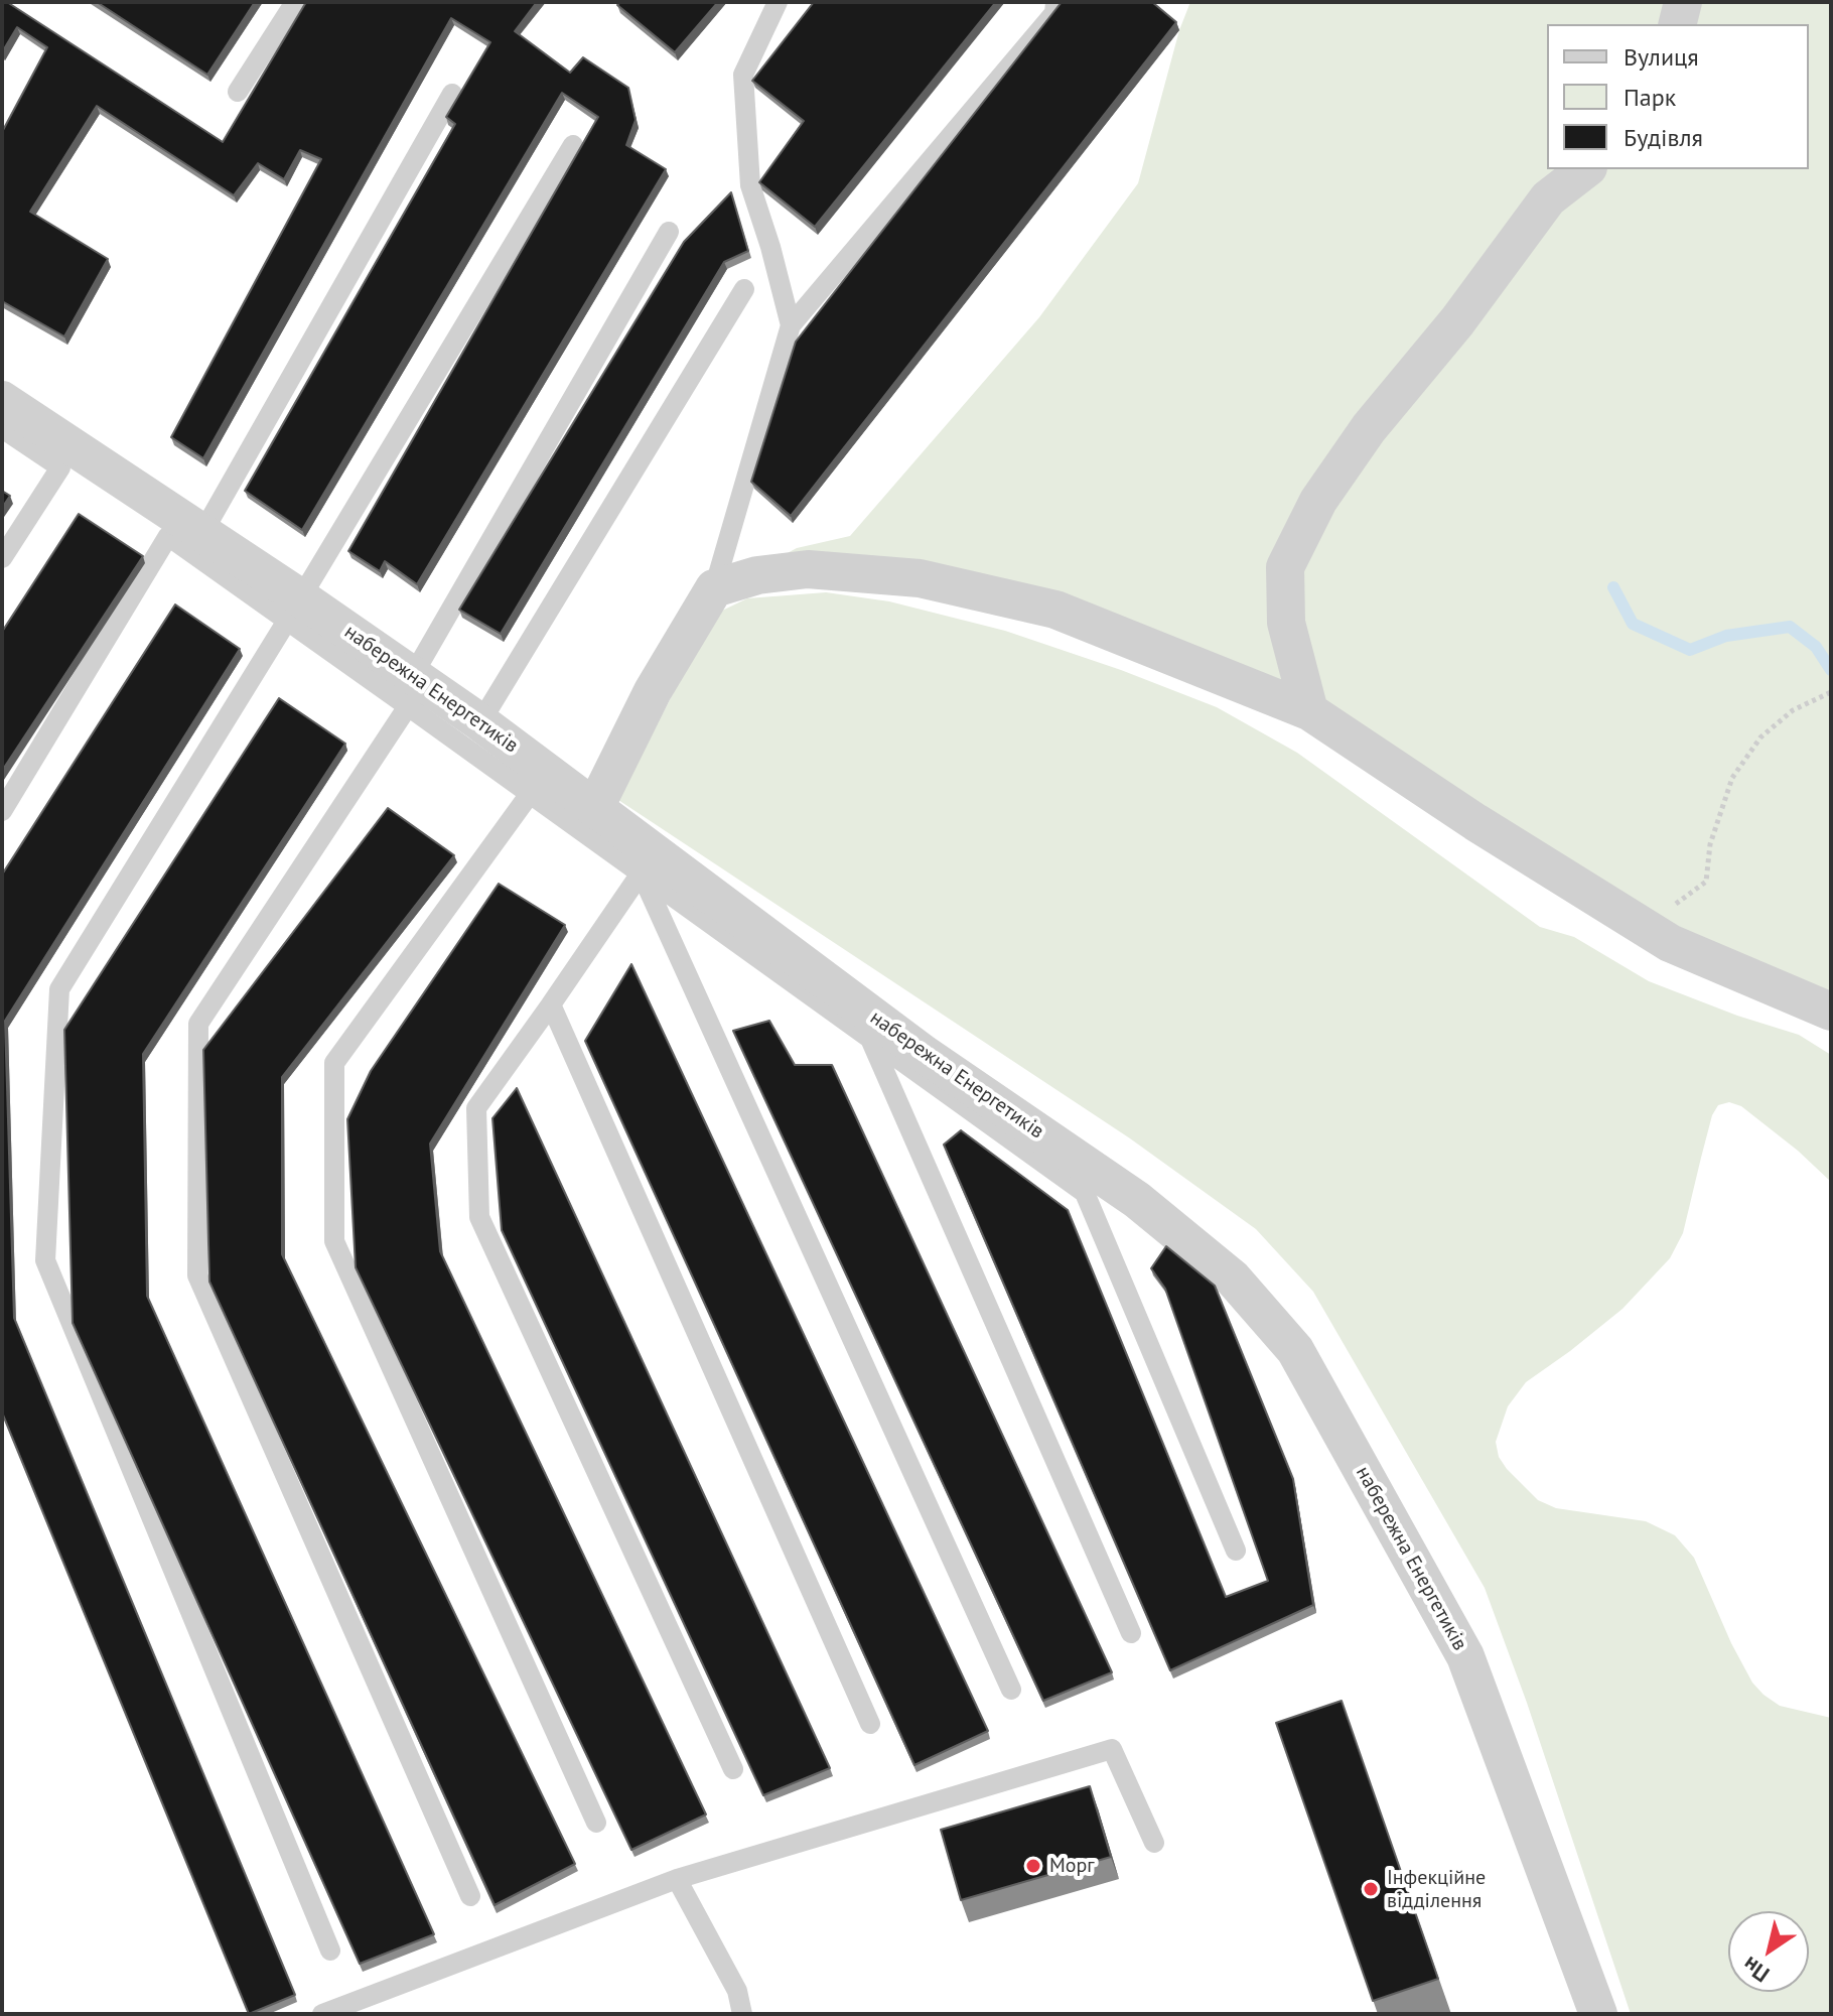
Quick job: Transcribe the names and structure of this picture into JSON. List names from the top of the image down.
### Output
{
  "streets": {
    "street": ["набережна Енергетиків"]
  },
  "places": ["Морг", "Інфекційне відділення"],
  "legend": ["Вулиця", "Парк", "Будівля"],
  "north": "bottom left"
}
